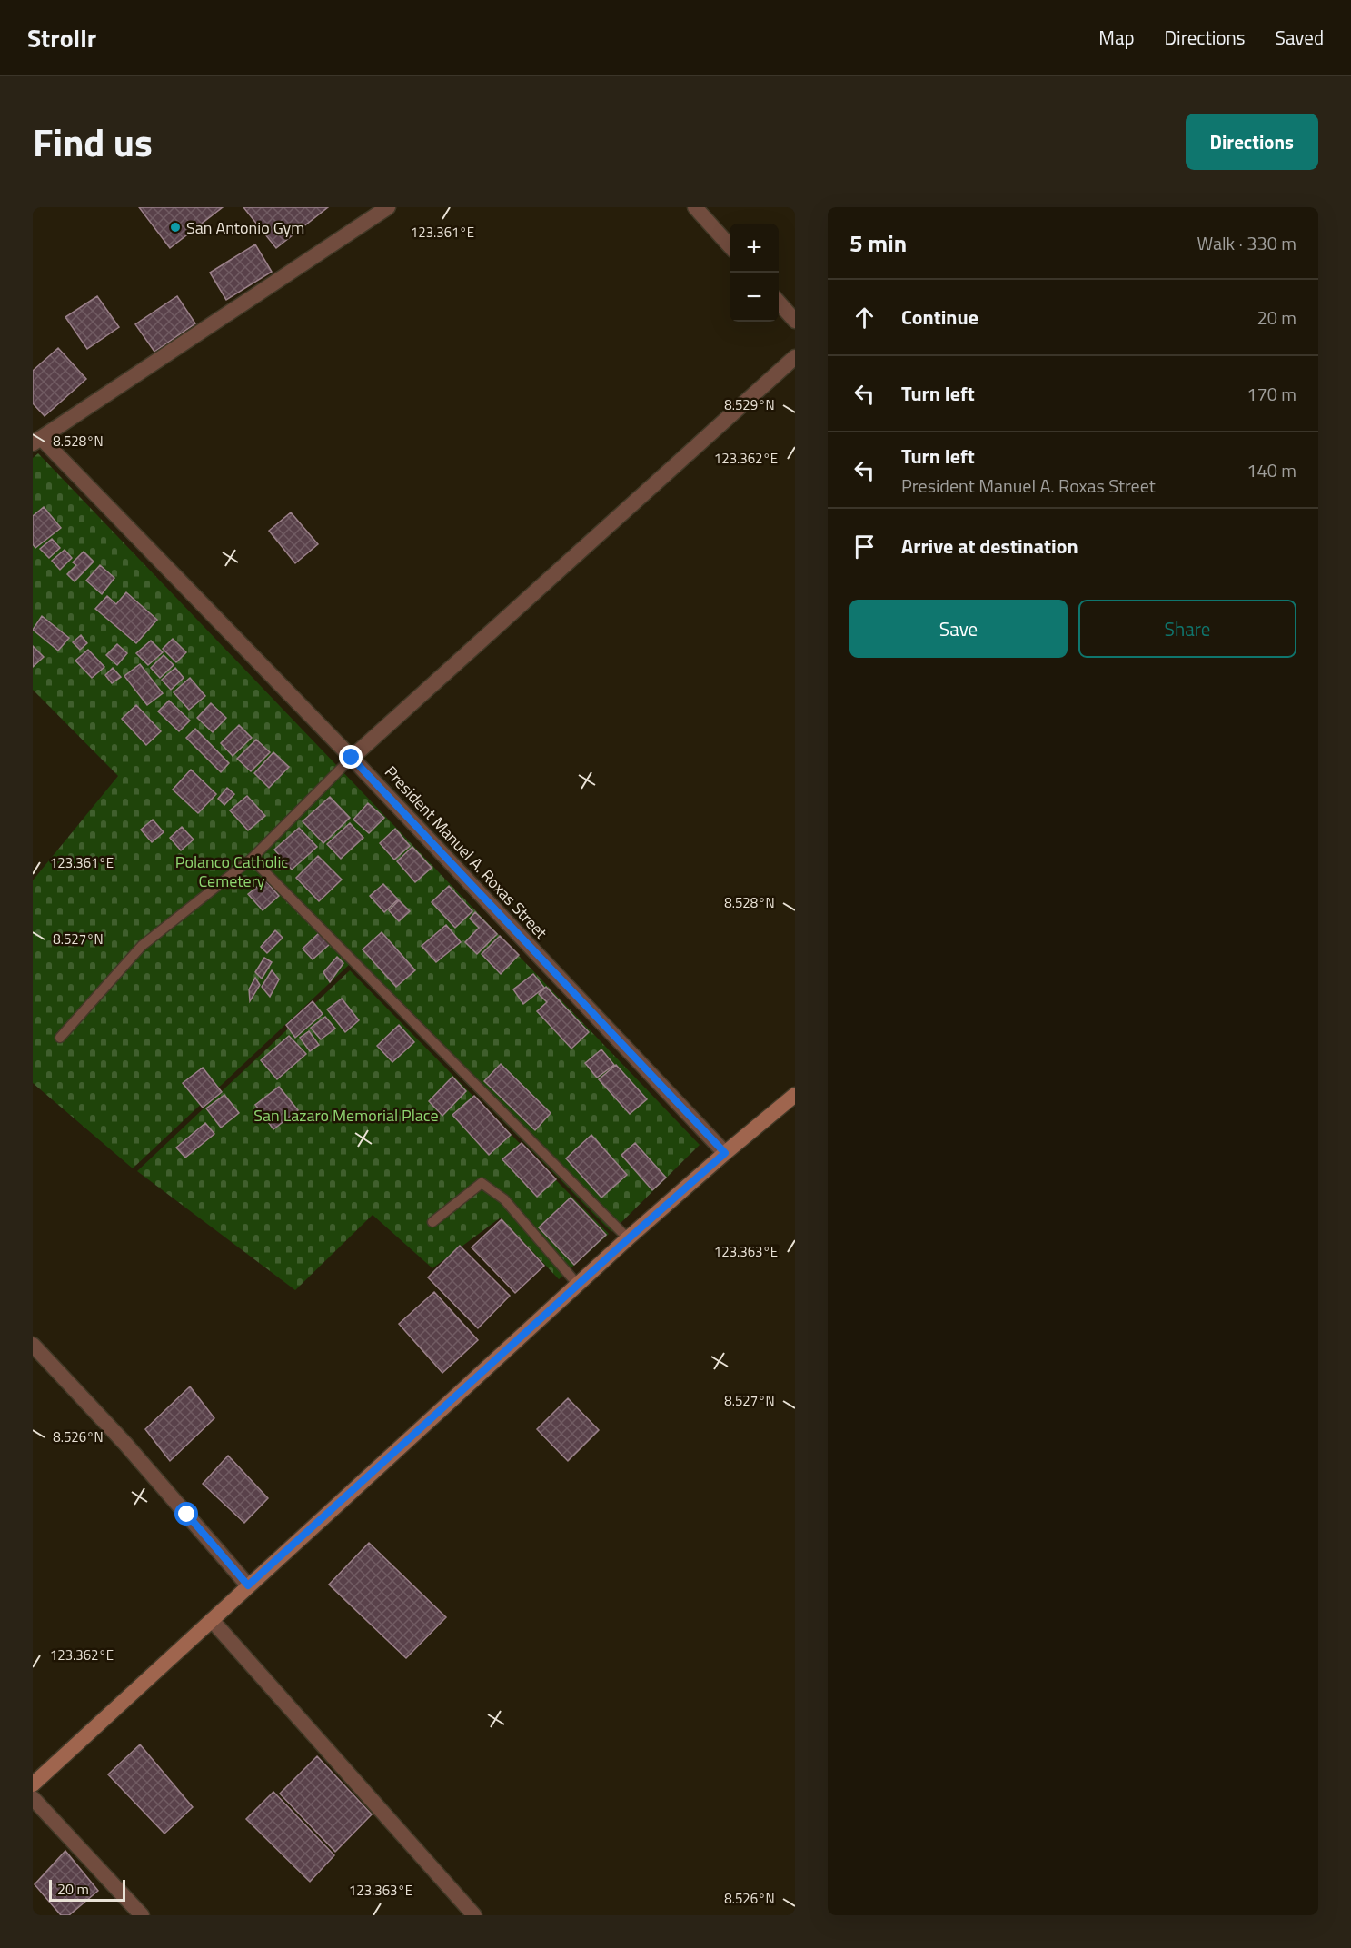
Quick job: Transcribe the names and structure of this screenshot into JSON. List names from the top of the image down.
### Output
{
  "streets": {
    "street": ["President Manuel A. Roxas Street"]
  },
  "parks": ["Polanco Catholic Cemetery", "San Lazaro Memorial Place"],
  "places": ["San Antonio Gym"],
  "scale_bar": "20 m",
  "page": {
    "header": "Strollr",
    "nav": ["Map", "Directions", "Saved"],
    "title": "Find us",
    "buttons": [
      "Directions",
      ["Save", "Share"]
    ],
    "heading": ["5 min", "Walk · 330 m"],
    "map_buttons": ["+", "−"],
    "list": [
      ["Continue", "20 m"],
      ["Turn left", "170 m"],
      ["Turn left", "President Manuel A. Roxas Street", "140 m"],
      "Arrive at destination"
    ],
    "scale": "20 m"
  },
  "coordinates": [
    "123.361°E",
    "8.529°N",
    "8.528°N",
    "123.362°E",
    "8.527°N",
    "123.363°E",
    "8.526°N"
  ]
}
